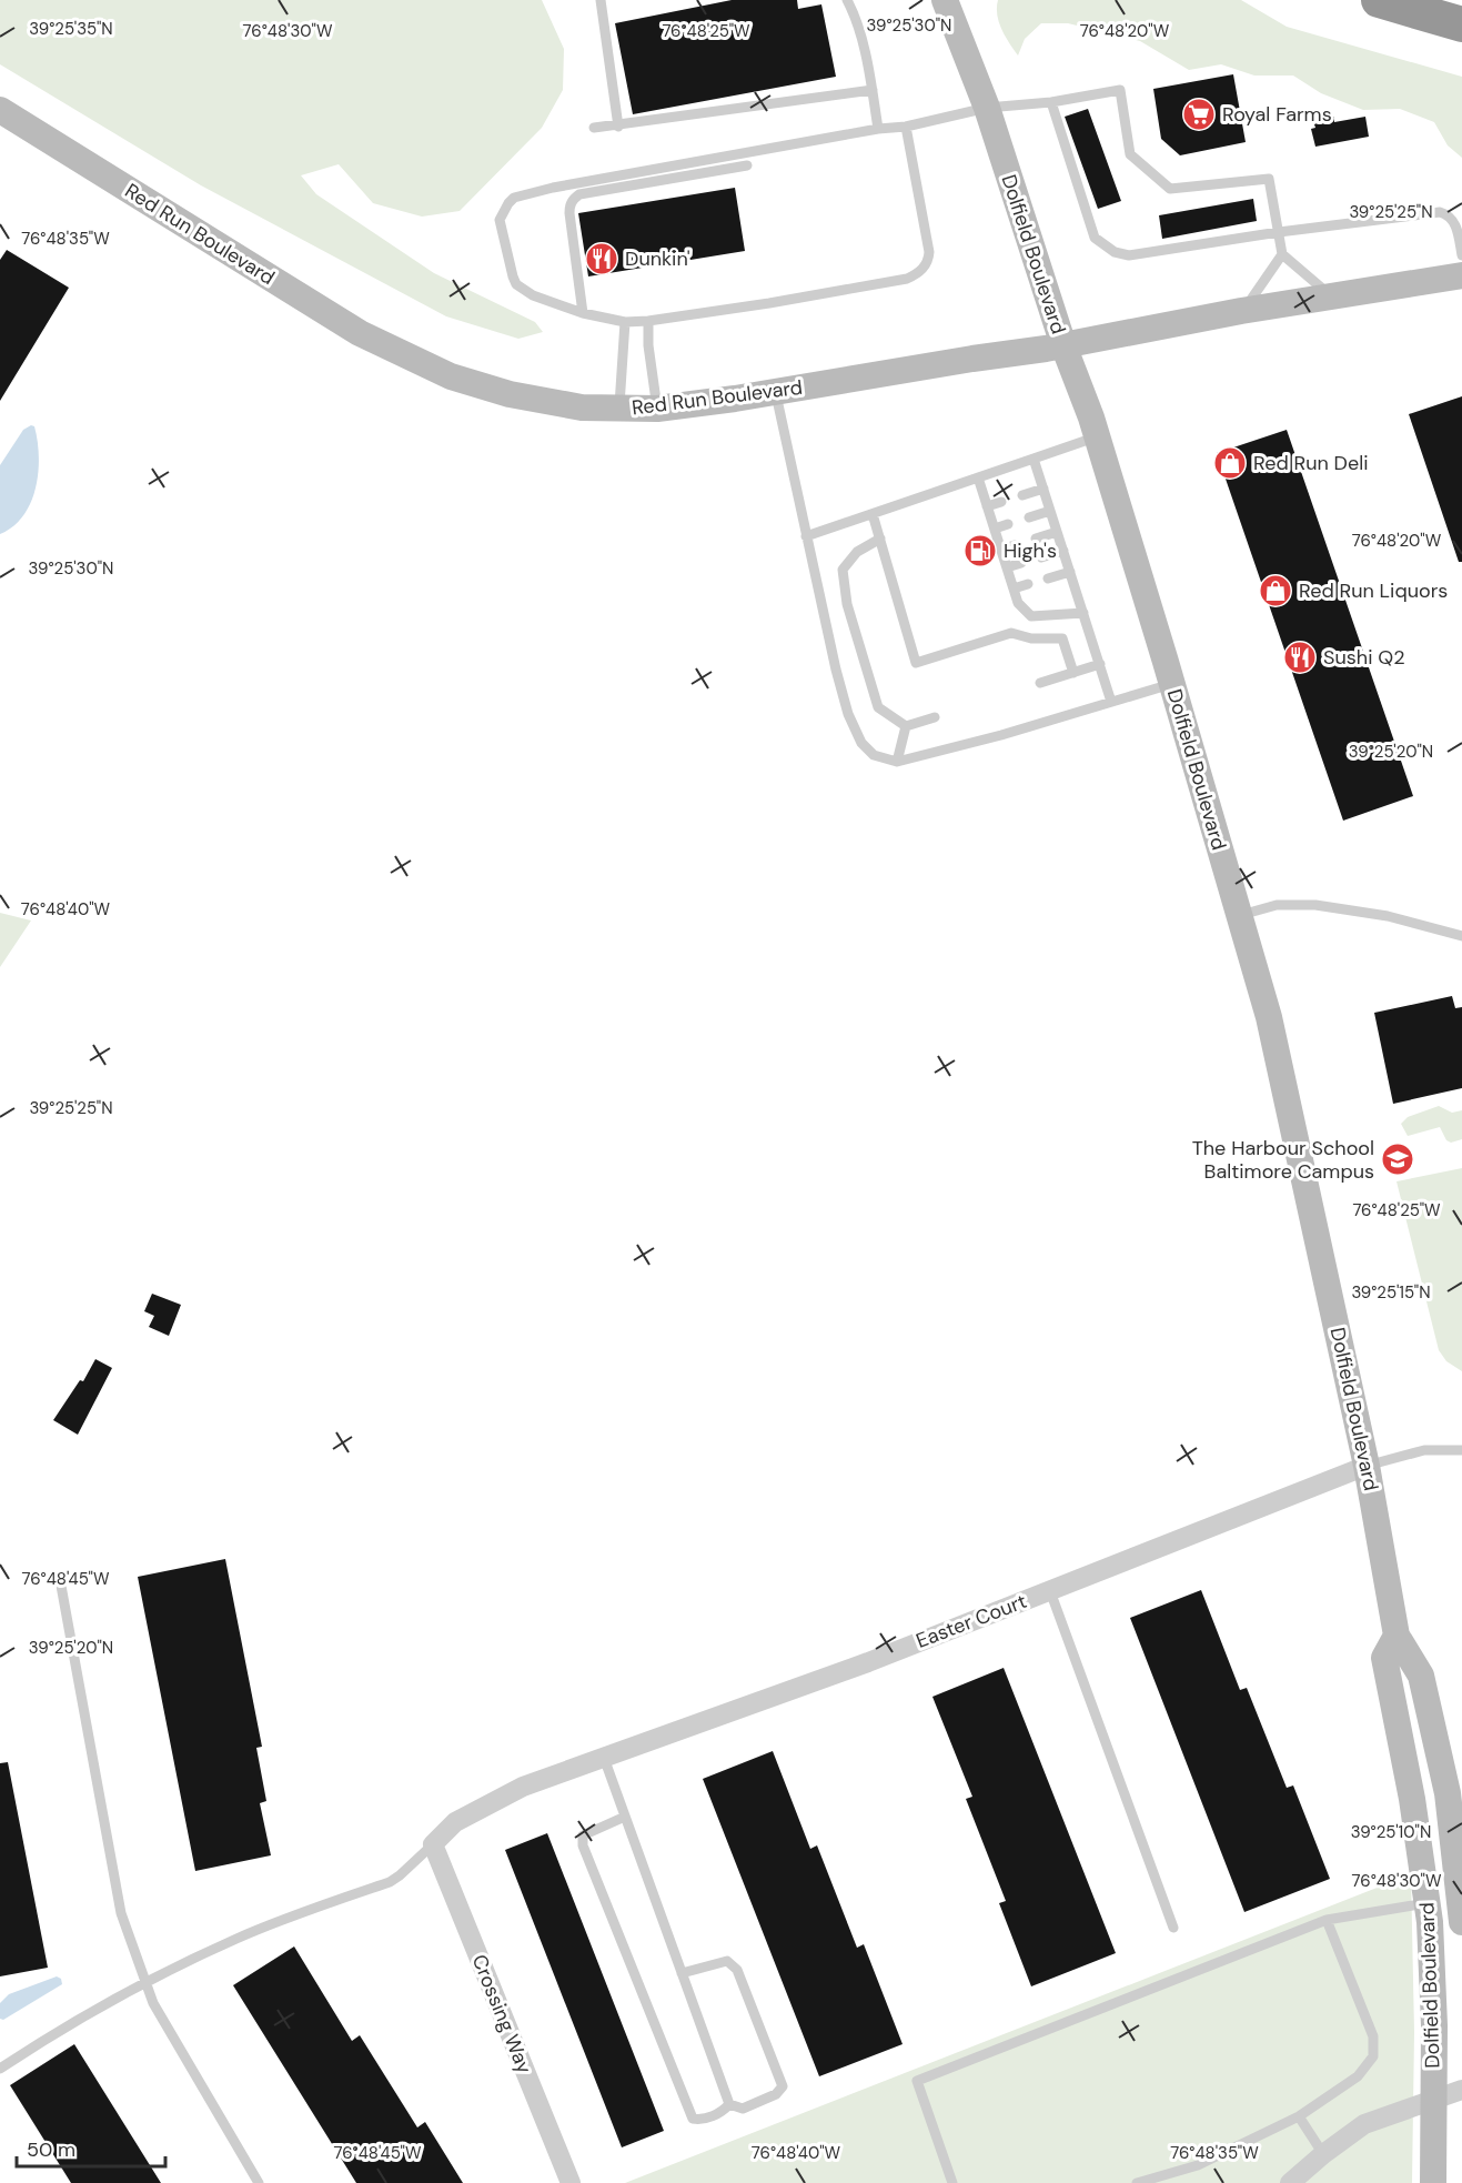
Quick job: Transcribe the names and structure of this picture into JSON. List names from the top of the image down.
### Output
{
  "streets": {
    "main road": ["Red Run Boulevard", "Dolfield Boulevard"],
    "street": ["Easter Court", "Crossing Way"]
  },
  "crossings": [
    ["Red Run Boulevard", "Dolfield Boulevard"],
    ["Dolfield Boulevard", "Easter Court"],
    ["Easter Court", "Crossing Way"]
  ],
  "places": {
    "supermarket": ["Royal Farms"],
    "restaurant": ["Dunkin'", "Sushi Q2"],
    "shop": ["Red Run Deli", "Red Run Liquors"],
    "fuel station": ["High's"],
    "school or university": ["The Harbour School Baltimore Campus"]
  },
  "scale_bar": "50 m",
  "coordinates": [
    "39°25'30\"N",
    "39°25'35\"N",
    "76°48'30\"W",
    "76°48'25\"W",
    "76°48'20\"W",
    "39°25'25\"N",
    "76°48'35\"W",
    "39°25'20\"N",
    "76°48'40\"W",
    "39°25'15\"N",
    "76°48'45\"W",
    "39°25'10\"N"
  ]
}
